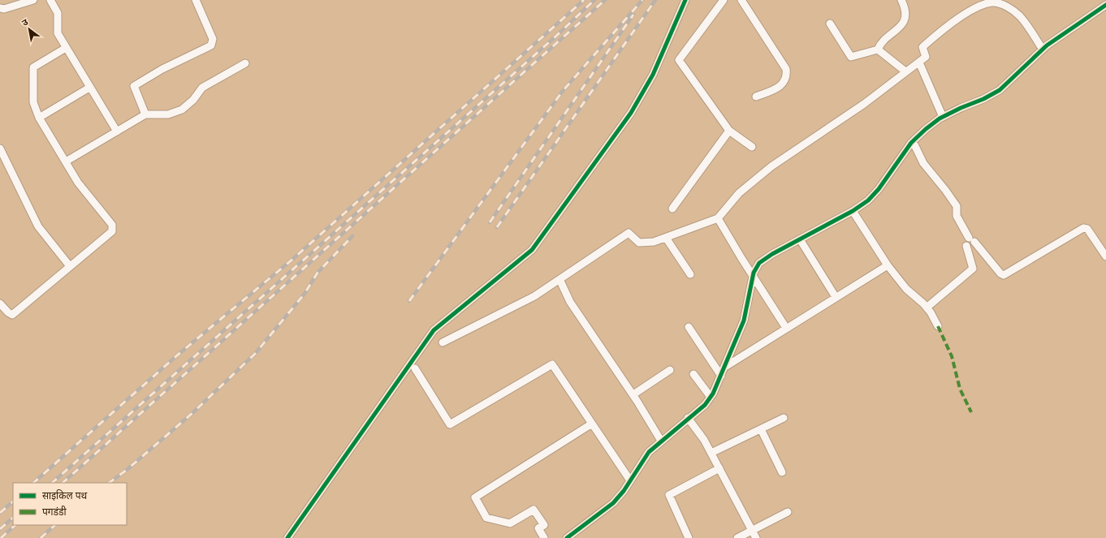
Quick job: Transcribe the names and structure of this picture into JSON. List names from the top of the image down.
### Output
{
  "legend": ["साइकिल पथ", "पगडंडी"],
  "north": "top left"
}
